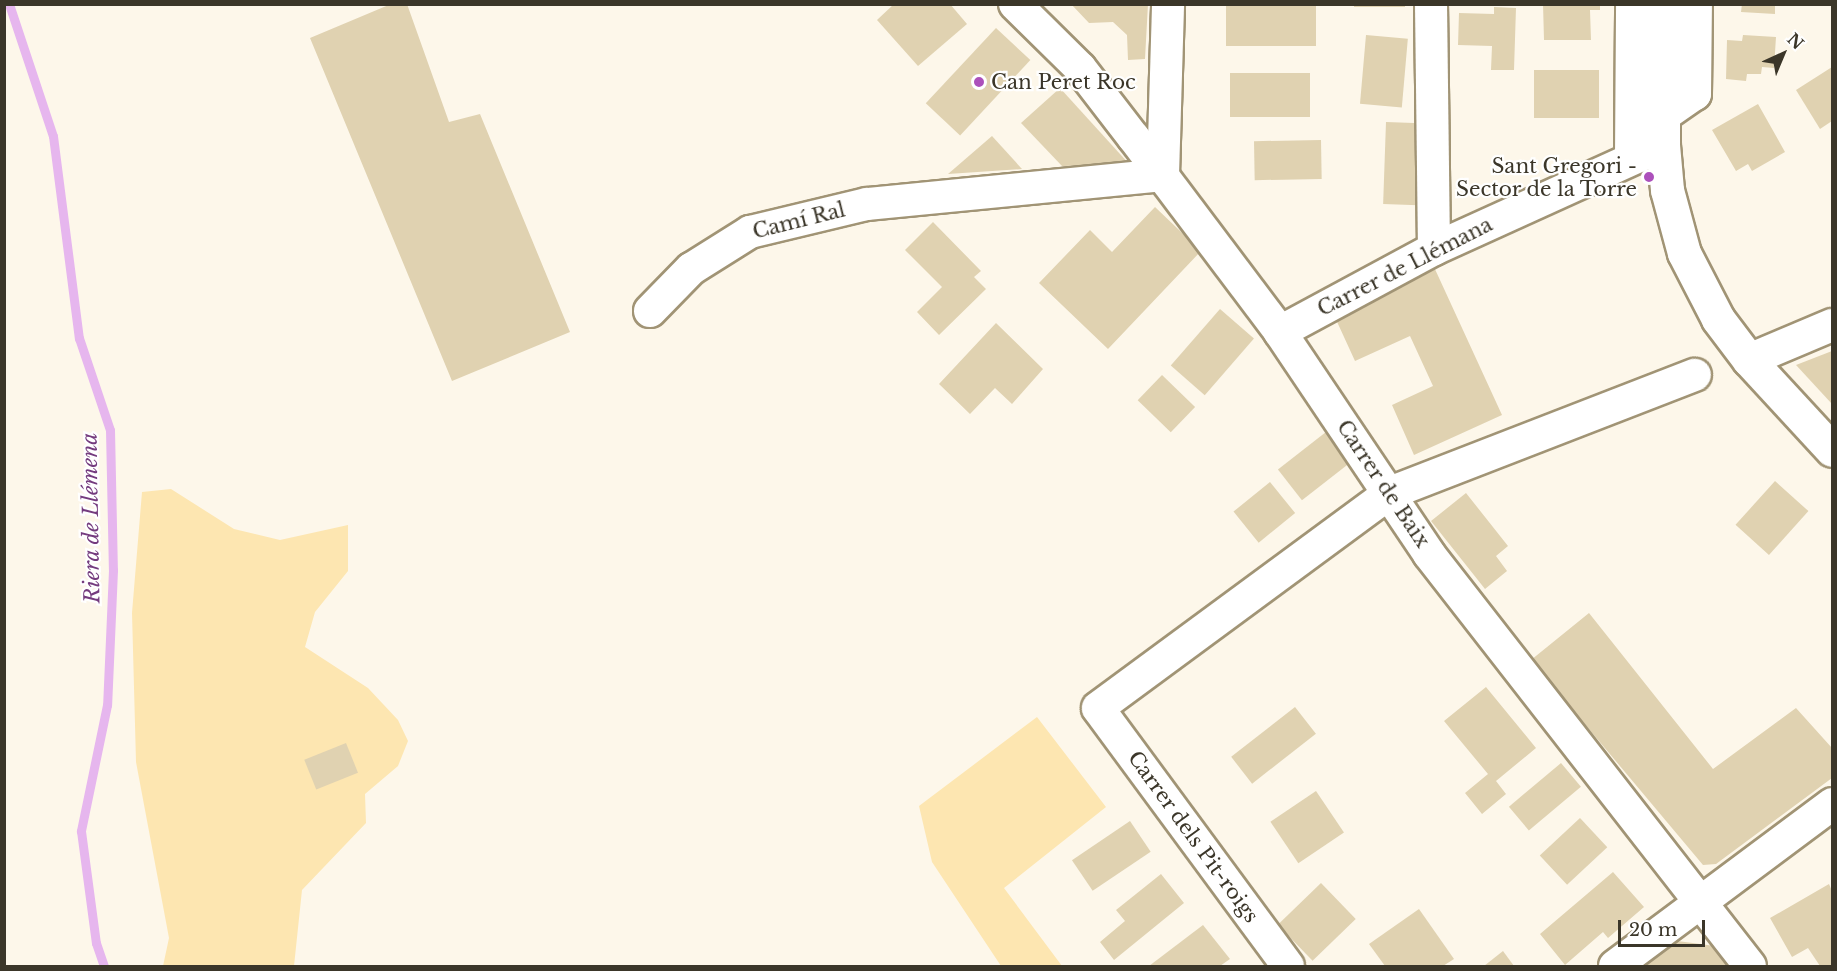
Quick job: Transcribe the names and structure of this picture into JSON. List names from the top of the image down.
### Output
{
  "streets": {
    "street": [
      "Camí Ral",
      "Carrer de Llémana",
      "Carrer de Baix",
      "Carrer dels Pit-roigs"
    ]
  },
  "crossings": [
    ["Camí Ral", "Carrer de Baix"],
    ["Carrer de Llémana", "Carrer de Baix"],
    ["Carrer de Baix", "Carrer dels Pit-roigs"]
  ],
  "water": ["Riera de Llémena"],
  "places": ["Can Peret Roc", "Sant Gregori - Sector de la Torre"],
  "scale_bar": "20 m",
  "north": "top right"
}
